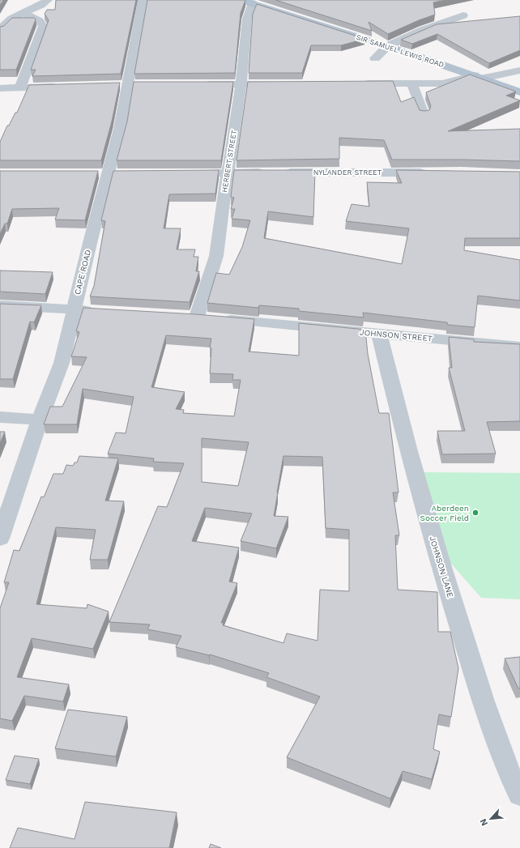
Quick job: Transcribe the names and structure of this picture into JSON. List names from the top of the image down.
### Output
{
  "streets": {
    "main road": ["SIR SAMUEL LEWIS ROAD"],
    "street": [
      "HERBERT STREET",
      "NYLANDER STREET",
      "CAPE ROAD",
      "JOHNSON STREET",
      "JOHNSON LANE"
    ]
  },
  "crossings": [
    ["SIR SAMUEL LEWIS ROAD", "HERBERT STREET"],
    ["HERBERT STREET", "NYLANDER STREET"],
    ["HERBERT STREET", "JOHNSON STREET"],
    ["JOHNSON STREET", "JOHNSON LANE"]
  ],
  "places": ["Aberdeen Soccer Field"],
  "north": "bottom left"
}
